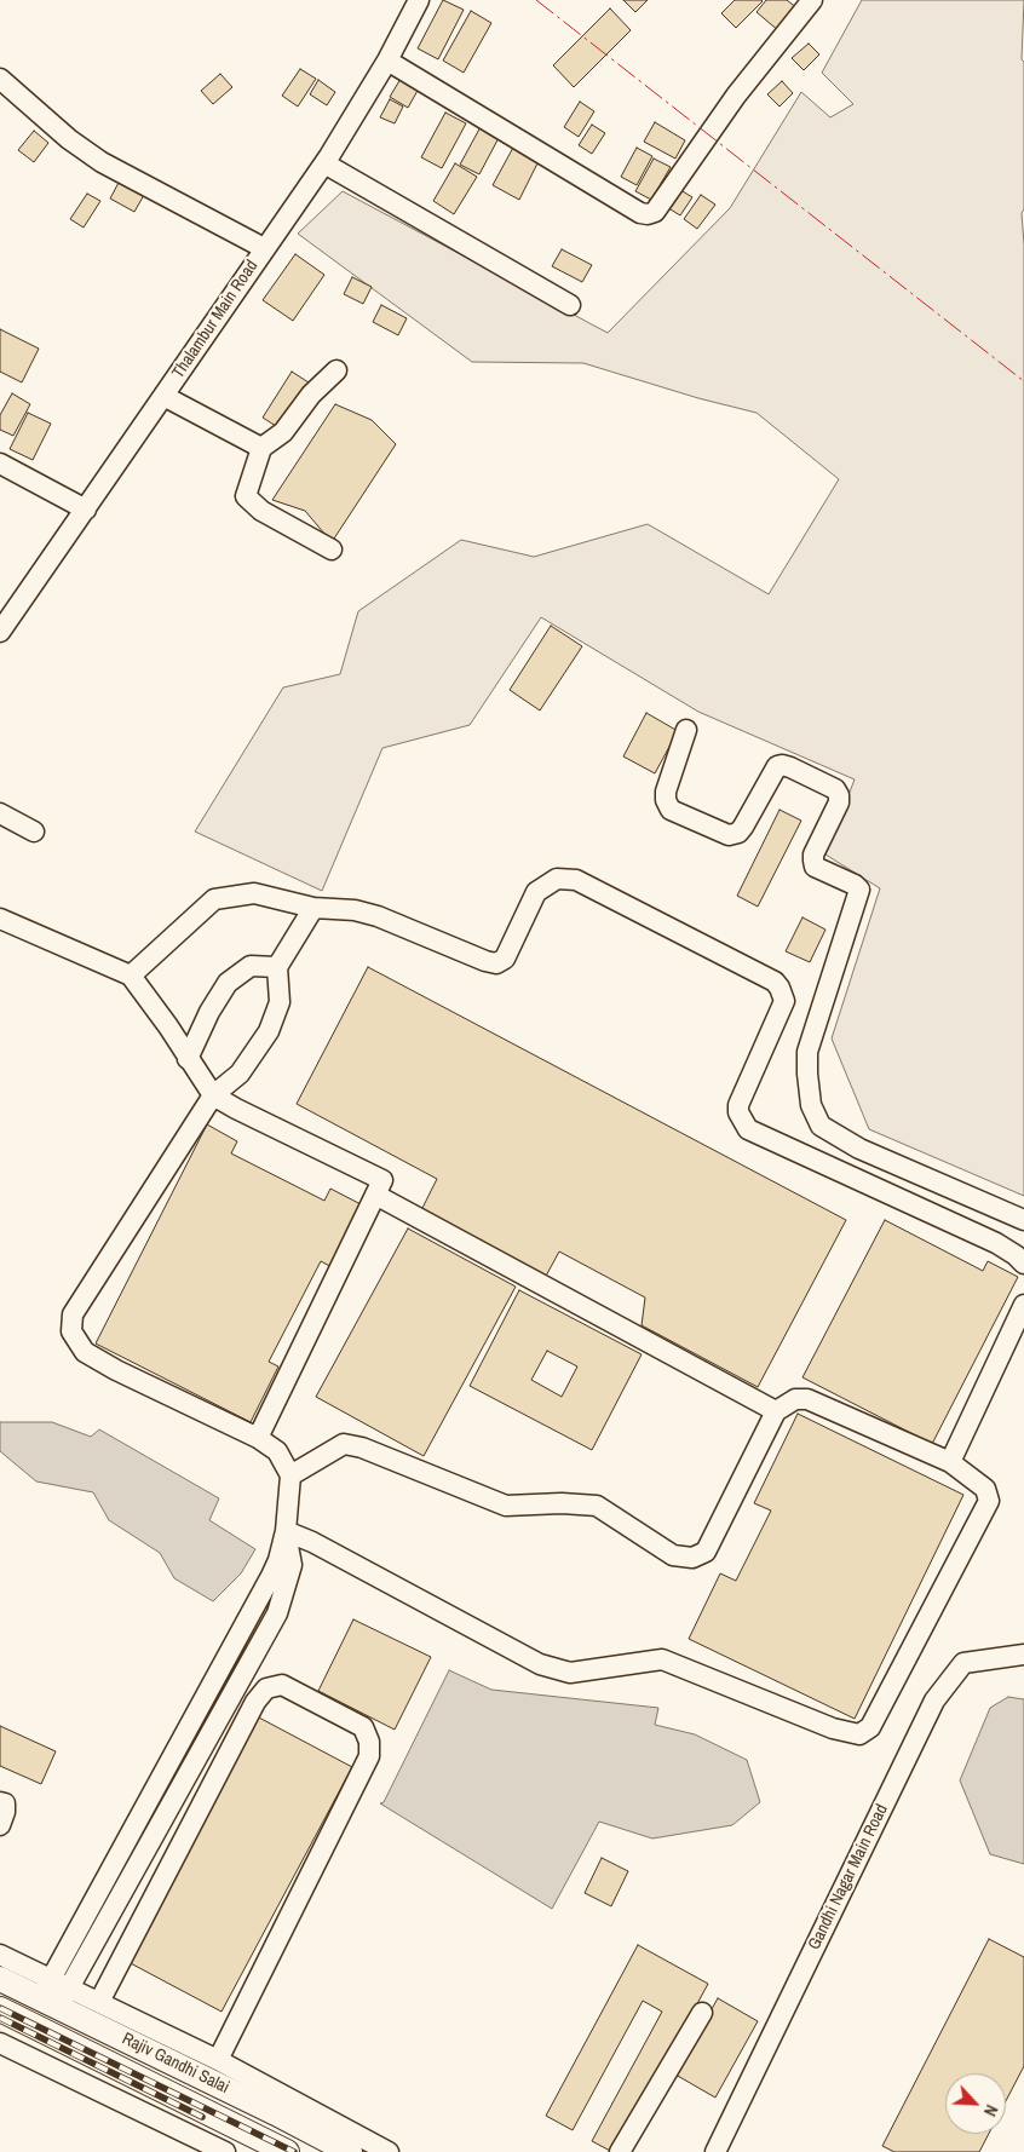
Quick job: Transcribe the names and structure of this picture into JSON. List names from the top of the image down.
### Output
{
  "streets": {
    "main road": ["Rajiv Gandhi Salai"],
    "street": ["Thalambur Main Road", "Gandhi Nagar Main Road"]
  },
  "north": "bottom right"
}
